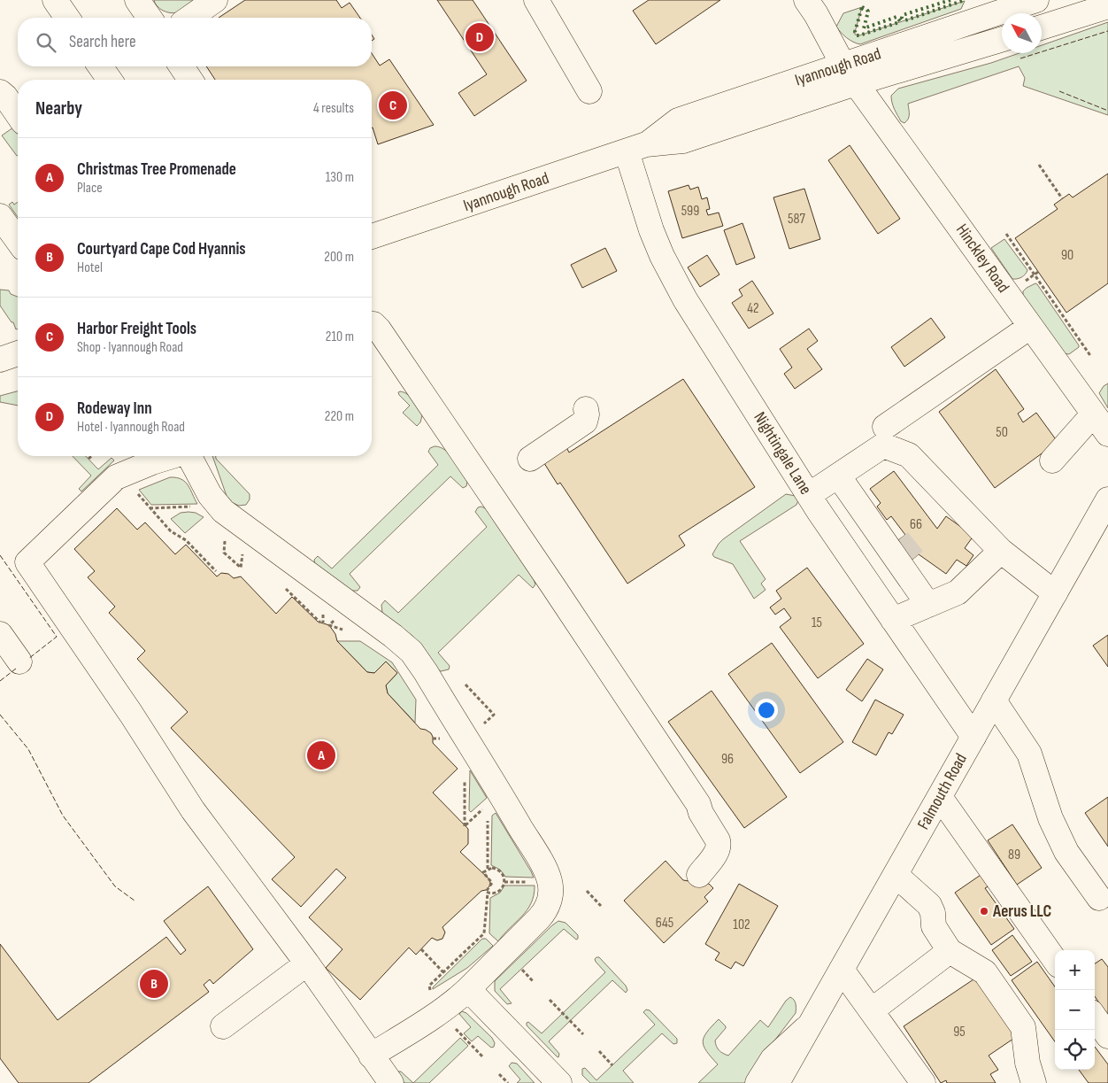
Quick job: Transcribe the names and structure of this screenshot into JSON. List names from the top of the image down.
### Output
{
  "streets": {
    "main road": [
      "Iyannough Road",
      "Hinckley Road",
      "Nightingale Lane",
      "Falmouth Road"
    ]
  },
  "crossings": [
    ["Iyannough Road", "Hinckley Road"],
    ["Iyannough Road", "Nightingale Lane"],
    ["Nightingale Lane", "Falmouth Road"]
  ],
  "places": ["Aerus LLC"],
  "house_numbers": [
    "599",
    "587",
    "90",
    "42",
    "50",
    "66",
    "15",
    "96",
    "89",
    "645",
    "102",
    "95"
  ],
  "north": "top left",
  "page": {
    "search": "Search here",
    "pins": [
      "D",
      "C",
      "A",
      "B"
    ],
    "heading": ["Nearby", "4 results"],
    "list": [
      {
        "mark": "A",
        "name": "Christmas Tree Promenade",
        "note": "Place",
        "value": "130 m"
      },
      {
        "mark": "B",
        "name": "Courtyard Cape Cod Hyannis",
        "note": "Hotel",
        "value": "200 m"
      },
      {
        "mark": "C",
        "name": "Harbor Freight Tools",
        "note": "Shop · Iyannough Road",
        "value": "210 m"
      },
      {
        "mark": "D",
        "name": "Rodeway Inn",
        "note": "Hotel · Iyannough Road",
        "value": "220 m"
      }
    ],
    "map_buttons": ["+", "−"]
  }
}
